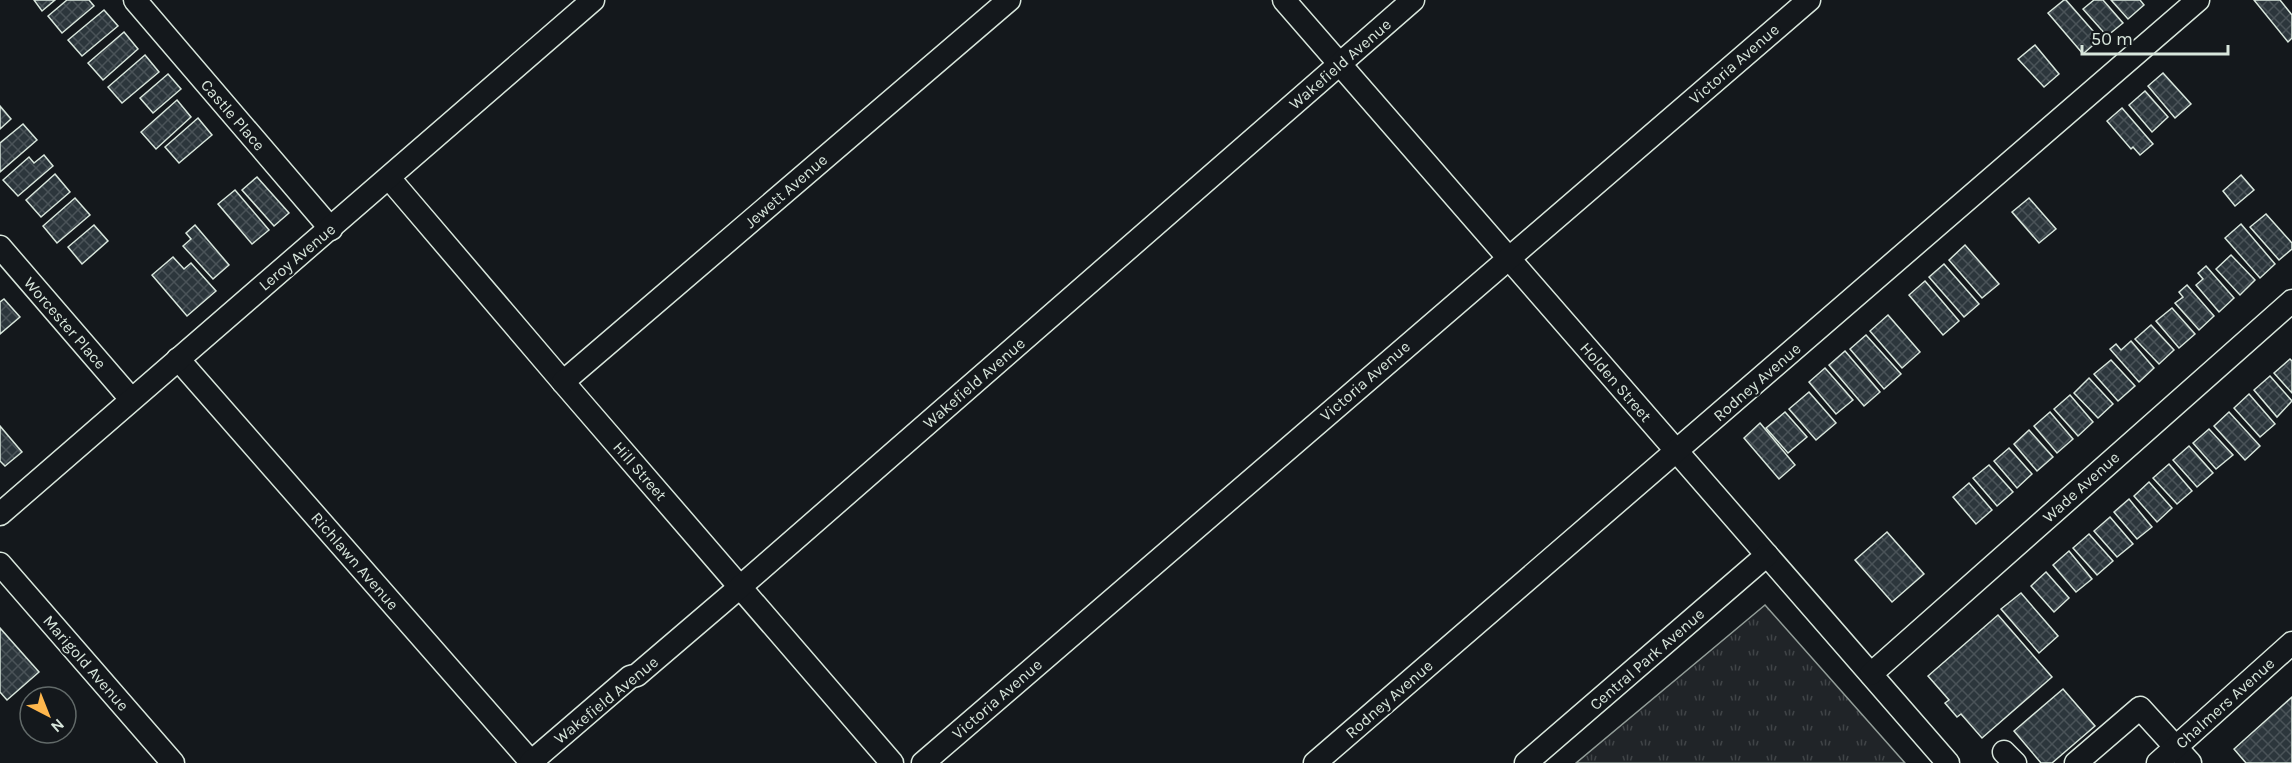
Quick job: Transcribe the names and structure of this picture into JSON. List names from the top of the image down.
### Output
{
  "streets": {
    "street": [
      "Wakefield Avenue",
      "Victoria Avenue",
      "Castle Place",
      "Jewett Avenue",
      "Leroy Avenue",
      "Worcester Place",
      "Holden Street",
      "Rodney Avenue",
      "Hill Street",
      "Wade Avenue",
      "Richlawn Avenue",
      "Central Park Avenue",
      "Marigold Avenue",
      "Chalmers Avenue"
    ]
  },
  "crossings": [
    ["Wakefield Avenue", "Holden Street"],
    ["Wakefield Avenue", "Hill Street"],
    ["Wakefield Avenue", "Richlawn Avenue"],
    ["Victoria Avenue", "Holden Street"],
    ["Castle Place", "Leroy Avenue"],
    ["Jewett Avenue", "Hill Street"],
    ["Leroy Avenue", "Worcester Place"],
    ["Leroy Avenue", "Hill Street"],
    ["Leroy Avenue", "Richlawn Avenue"],
    ["Holden Street", "Rodney Avenue"],
    ["Holden Street", "Wade Avenue"],
    ["Holden Street", "Central Park Avenue"]
  ],
  "scale_bar": "50 m",
  "north": "bottom right"
}
